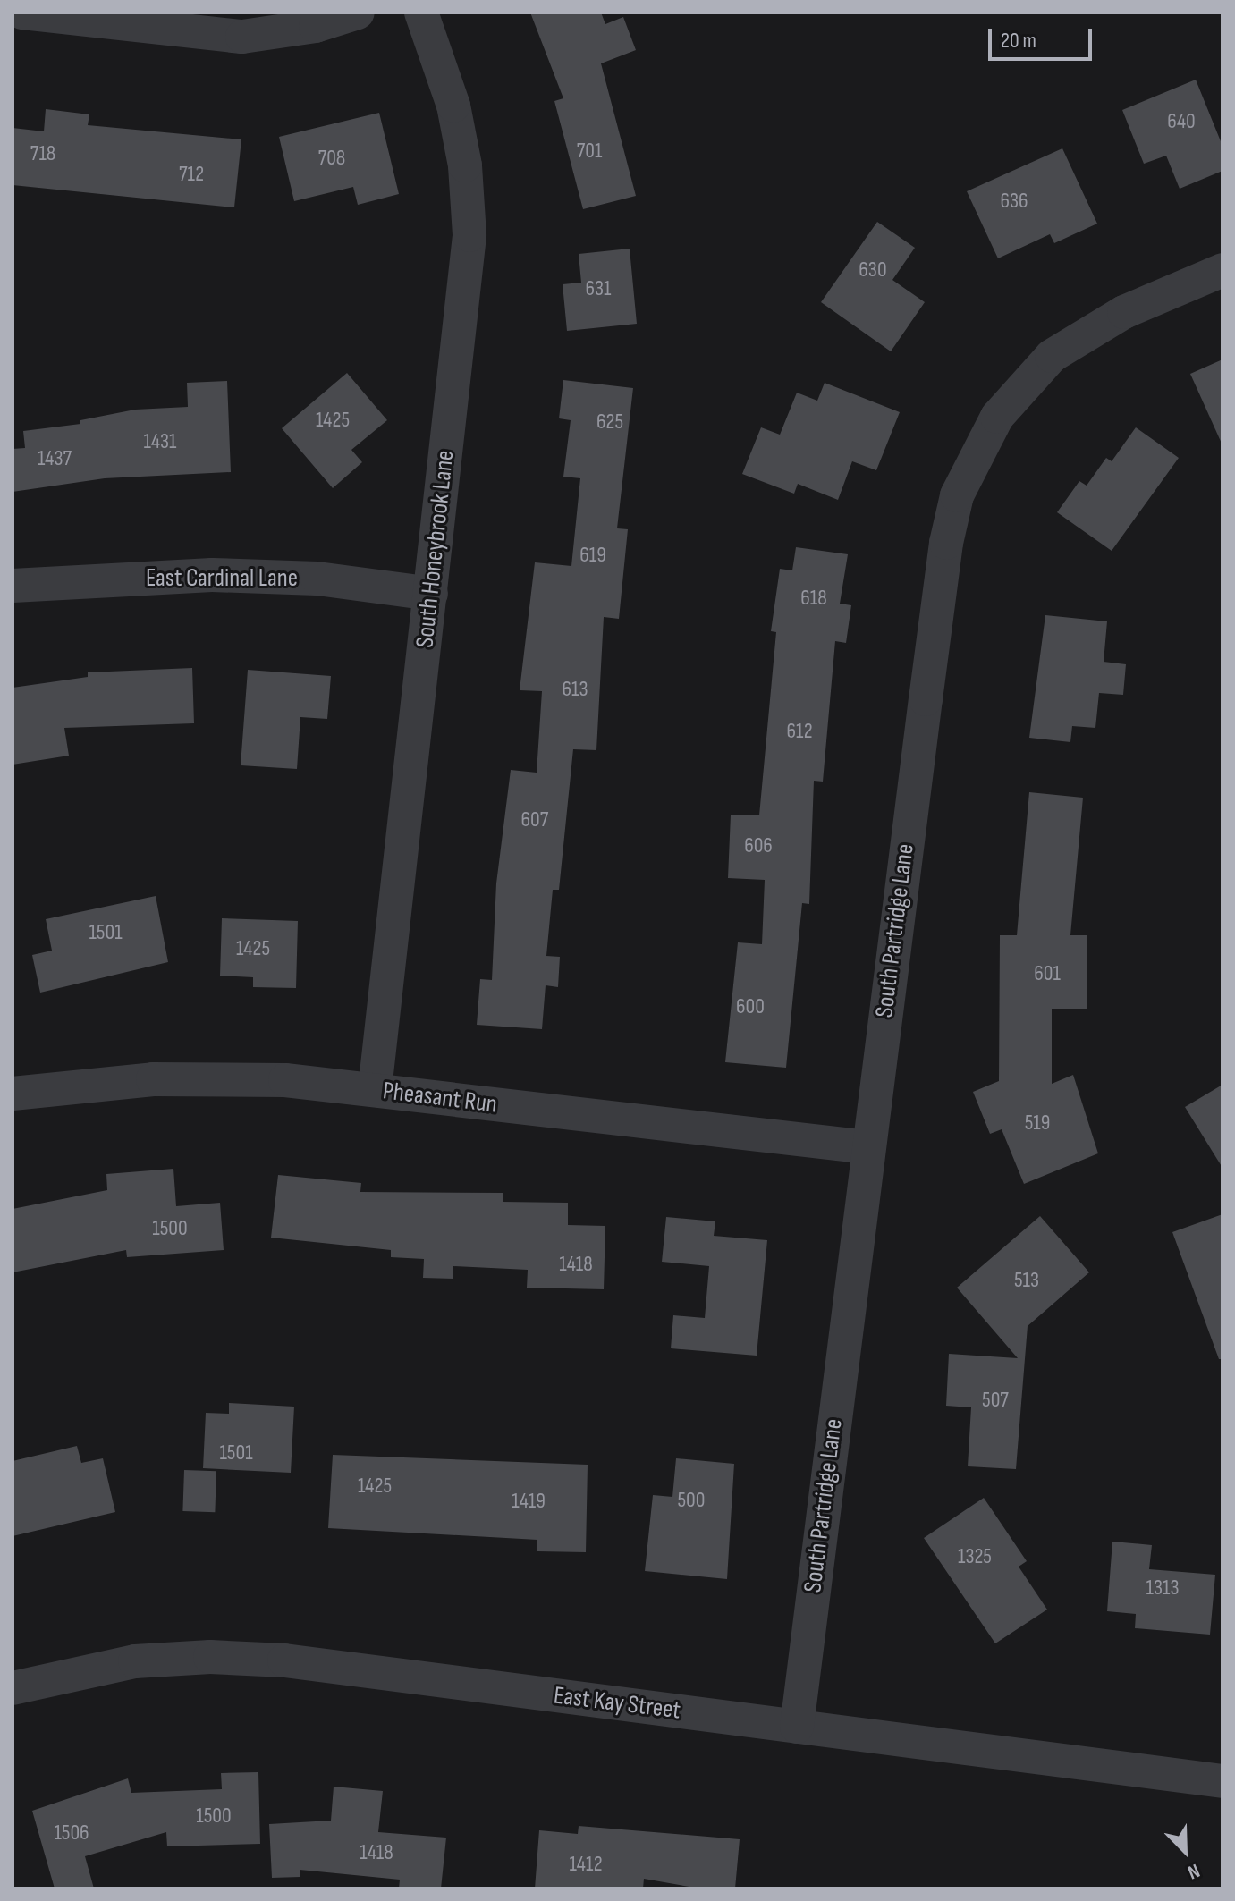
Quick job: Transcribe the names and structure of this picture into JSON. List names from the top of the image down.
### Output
{
  "streets": {
    "street": [
      "South Honeybrook Lane",
      "East Cardinal Lane",
      "South Partridge Lane",
      "Pheasant Run",
      "East Kay Street"
    ]
  },
  "crossings": [
    ["South Honeybrook Lane", "East Cardinal Lane"],
    ["South Honeybrook Lane", "Pheasant Run"],
    ["South Partridge Lane", "Pheasant Run"],
    ["South Partridge Lane", "East Kay Street"]
  ],
  "house_numbers": [
    "640",
    "701",
    "718",
    "708",
    "712",
    "636",
    "630",
    "631",
    "1425",
    "625",
    "1431",
    "1437",
    "619",
    "618",
    "613",
    "612",
    "607",
    "606",
    "1501",
    "1425",
    "601",
    "600",
    "519",
    "1500",
    "1418",
    "513",
    "507",
    "1501",
    "1425",
    "500",
    "1419",
    "1325",
    "1313",
    "1500",
    "1506",
    "1418",
    "1412"
  ],
  "scale_bar": "20 m",
  "north": "bottom right"
}
